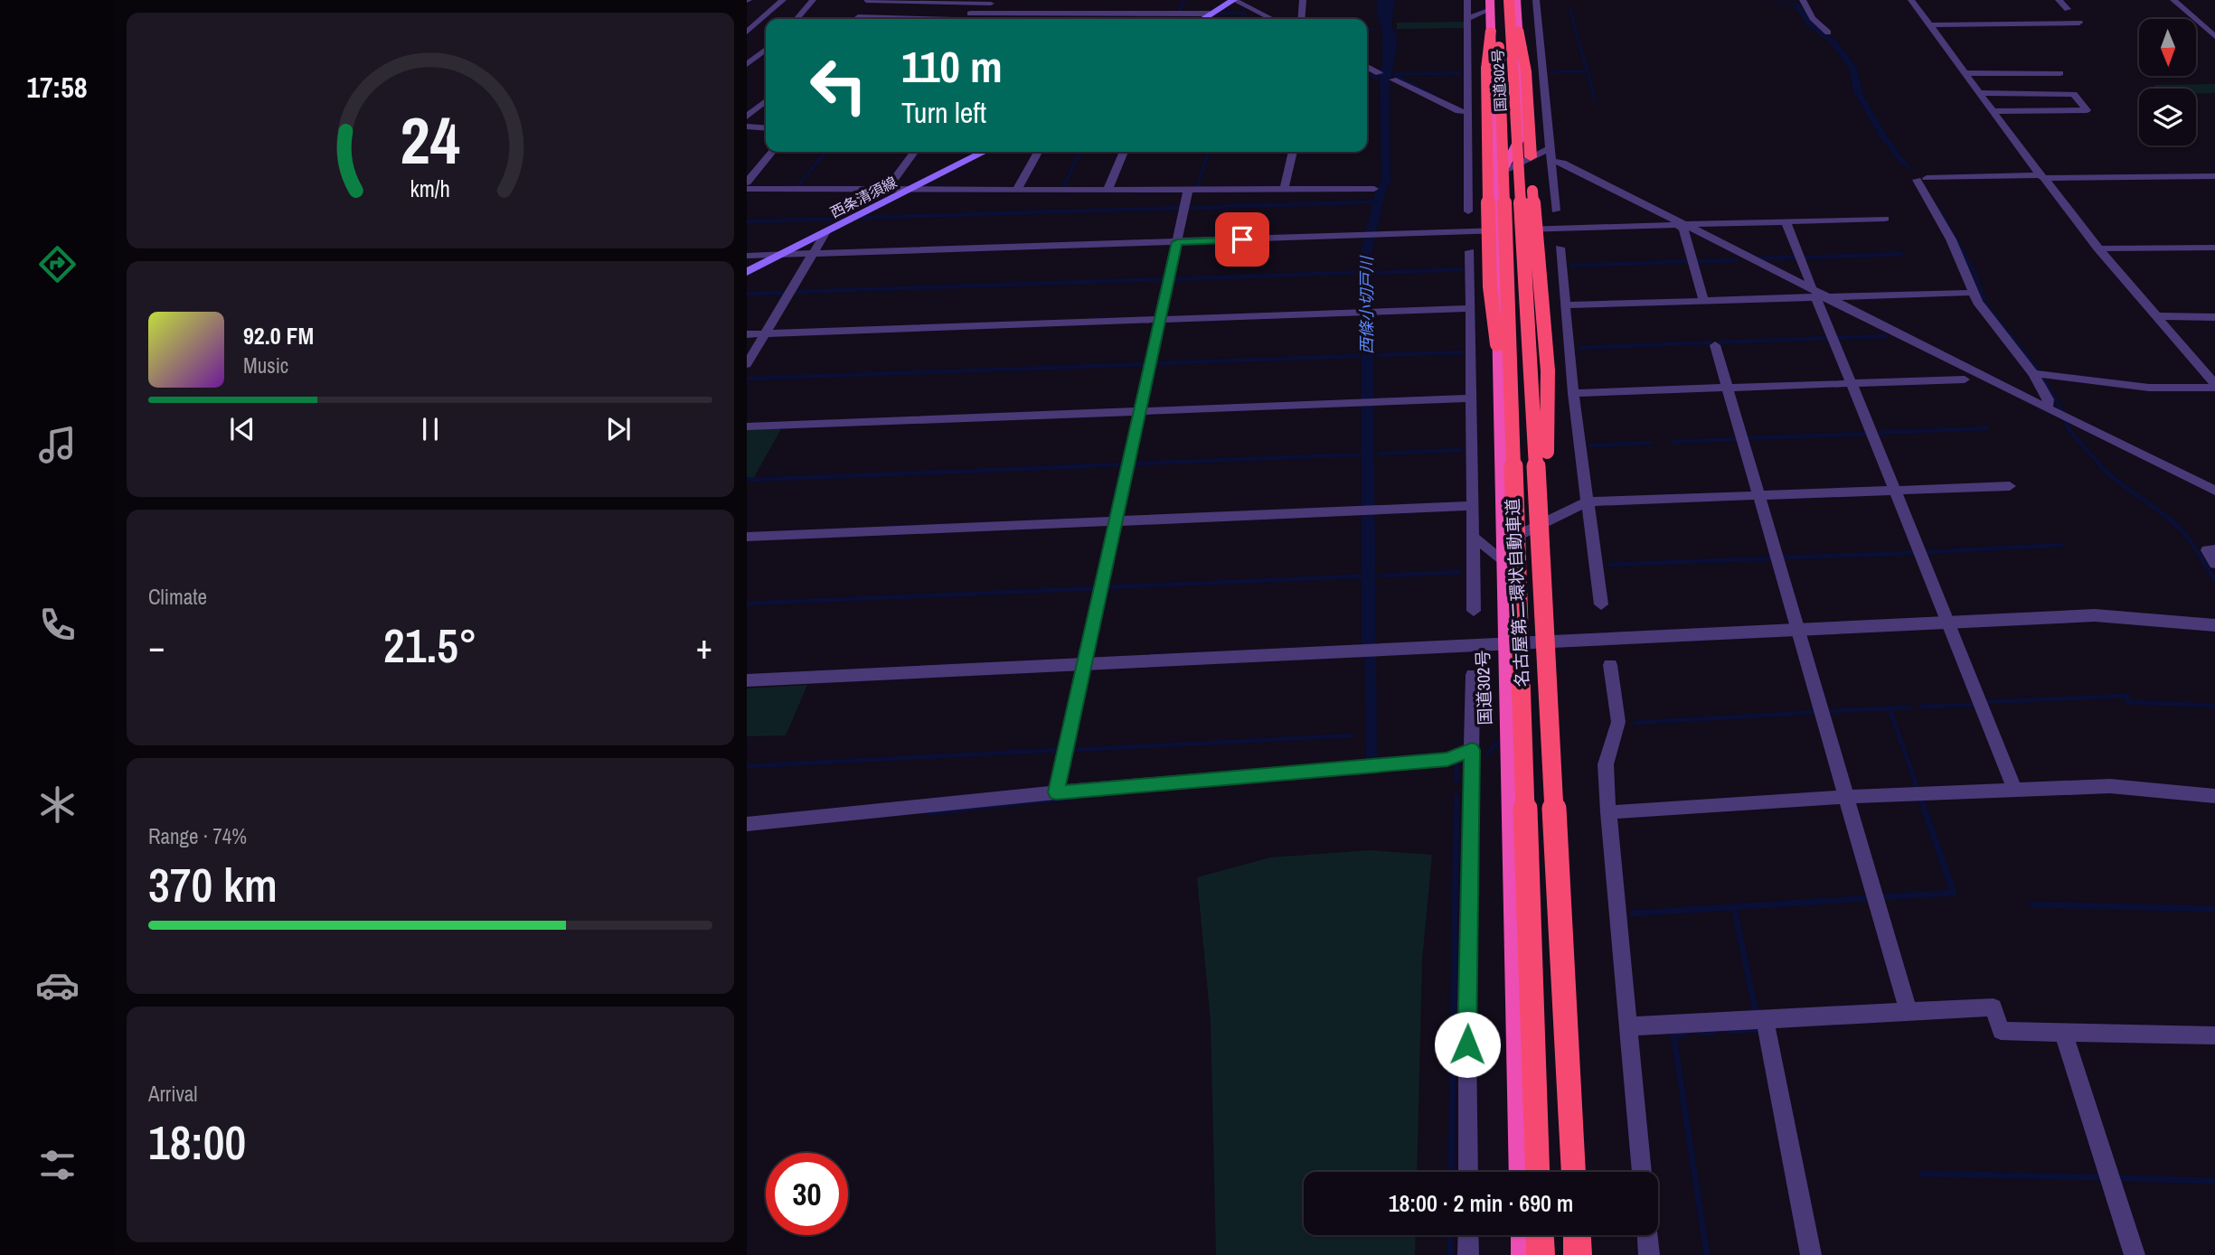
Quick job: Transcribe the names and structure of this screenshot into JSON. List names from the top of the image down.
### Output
{
  "streets": {
    "highway": ["国道302号", "名古屋第二環状自動車道"],
    "main road": ["西条清須線"]
  },
  "crossings": [
    ["国道302号", "名古屋第二環状自動車道"]
  ],
  "water": ["西條小切戸川"],
  "north": "bottom",
  "page": {
    "tabs": "17:58",
    "turn": ["110 m", "Turn left"],
    "song": ["92.0 FM", "Music"],
    "tile": [
      "Climate",
      ["Range · 74%", "370 km"],
      ["Arrival", "18:00"]
    ],
    "heat": ["−", "21.5°", "+"],
    "limit": "30",
    "trip": "18:00 · 2 min · 690 m",
    "gauge": ["24", "km/h"]
  }
}
